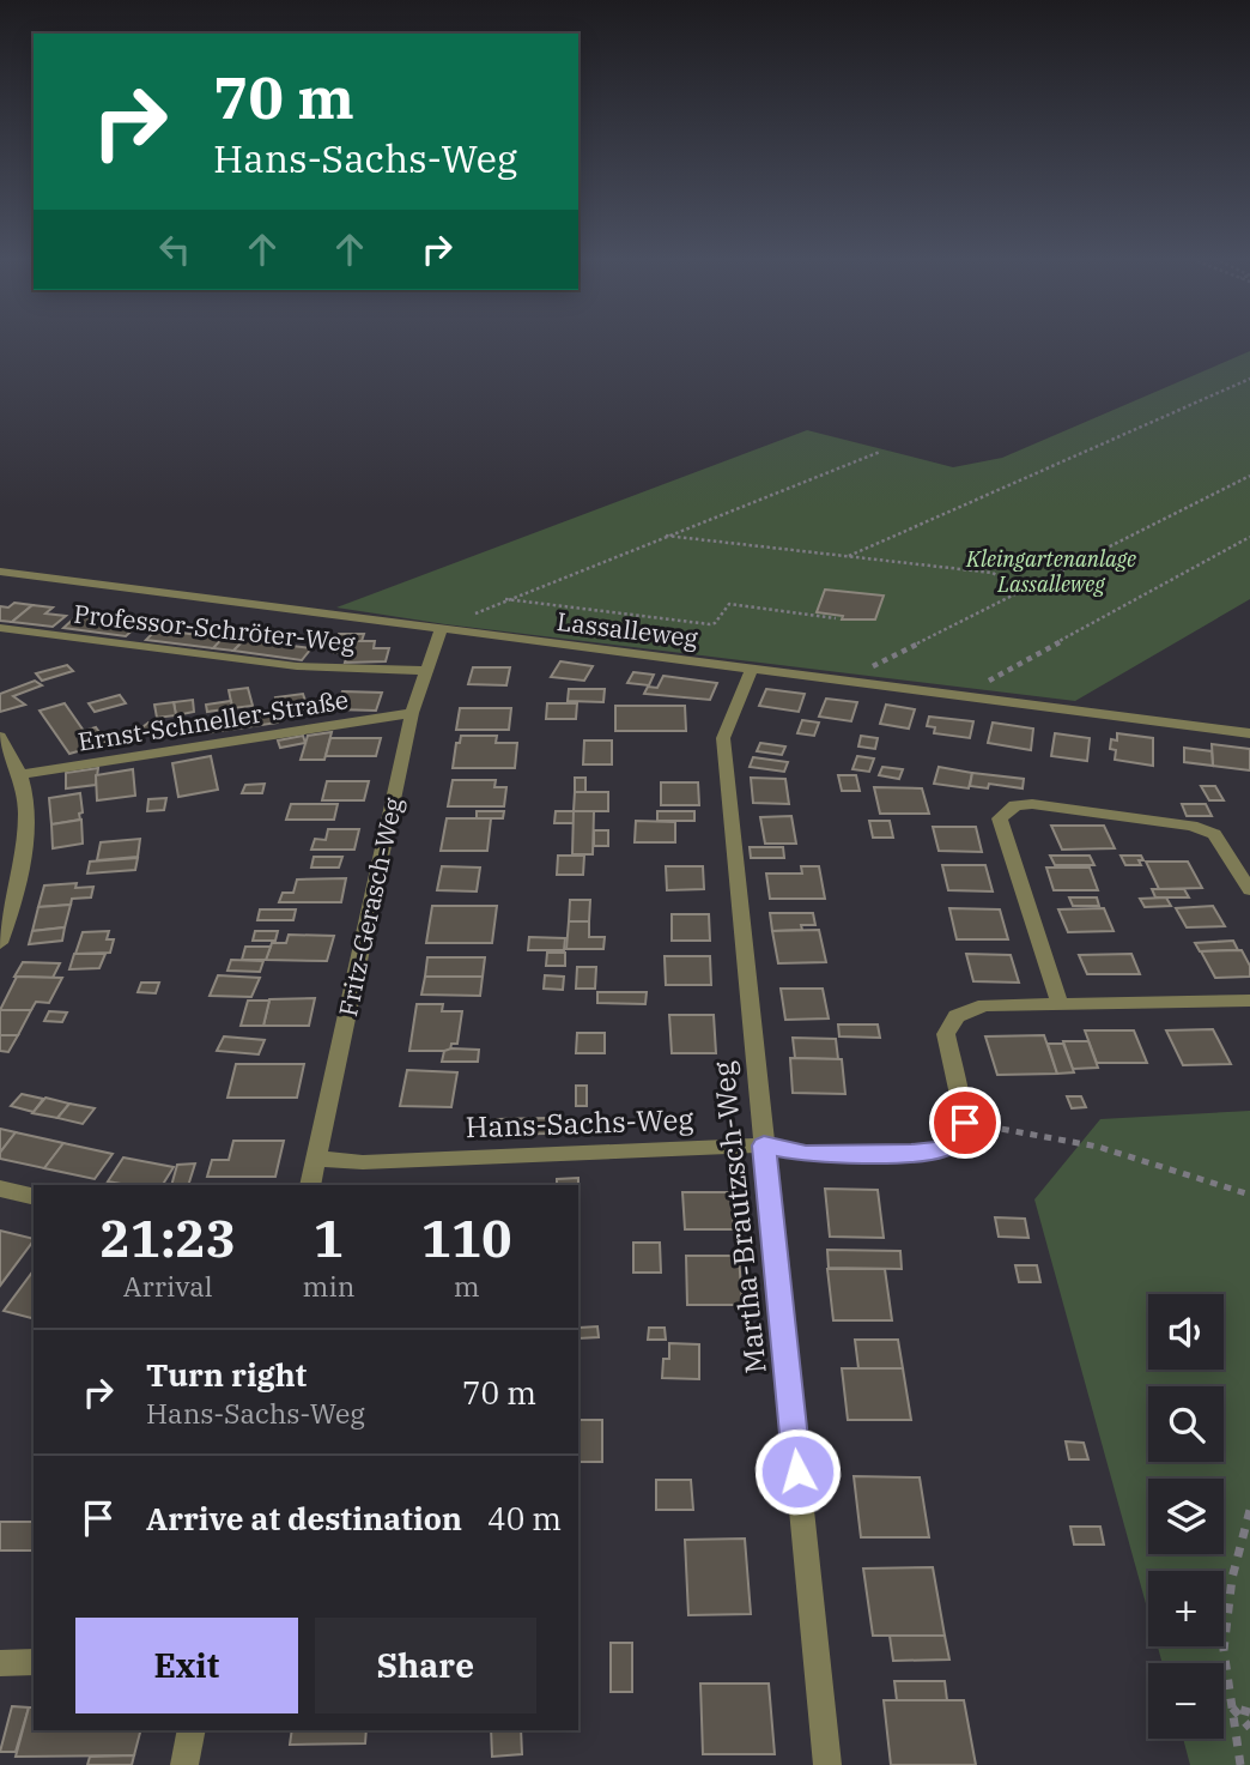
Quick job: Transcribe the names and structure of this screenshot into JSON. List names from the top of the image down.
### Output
{
  "streets": {
    "street": [
      "Professor-Schröter-Weg",
      "Lassalleweg",
      "Ernst-Schneller-Straße",
      "Fritz-Gerasch-Weg",
      "Hans-Sachs-Weg",
      "Martha-Brautzsch-Weg"
    ]
  },
  "crossings": [
    ["Professor-Schröter-Weg", "Fritz-Gerasch-Weg"],
    ["Lassalleweg", "Fritz-Gerasch-Weg"],
    ["Lassalleweg", "Martha-Brautzsch-Weg"],
    ["Ernst-Schneller-Straße", "Fritz-Gerasch-Weg"],
    ["Fritz-Gerasch-Weg", "Hans-Sachs-Weg"],
    ["Hans-Sachs-Weg", "Martha-Brautzsch-Weg"]
  ],
  "parks": ["Kleingartenanlage Lassalleweg"],
  "page": {
    "turn": ["70 m", "Hans-Sachs-Weg"],
    "eta": [
      "21:23",
      "Arrival",
      "1",
      "min",
      "110",
      "m"
    ],
    "map_buttons": ["+", "−"],
    "list": [
      {
        "name": "Turn right",
        "note": "Hans-Sachs-Weg",
        "value": "70 m"
      },
      {
        "name": "Arrive at destination",
        "value": "40 m"
      }
    ],
    "buttons": ["Exit", "Share"]
  }
}
